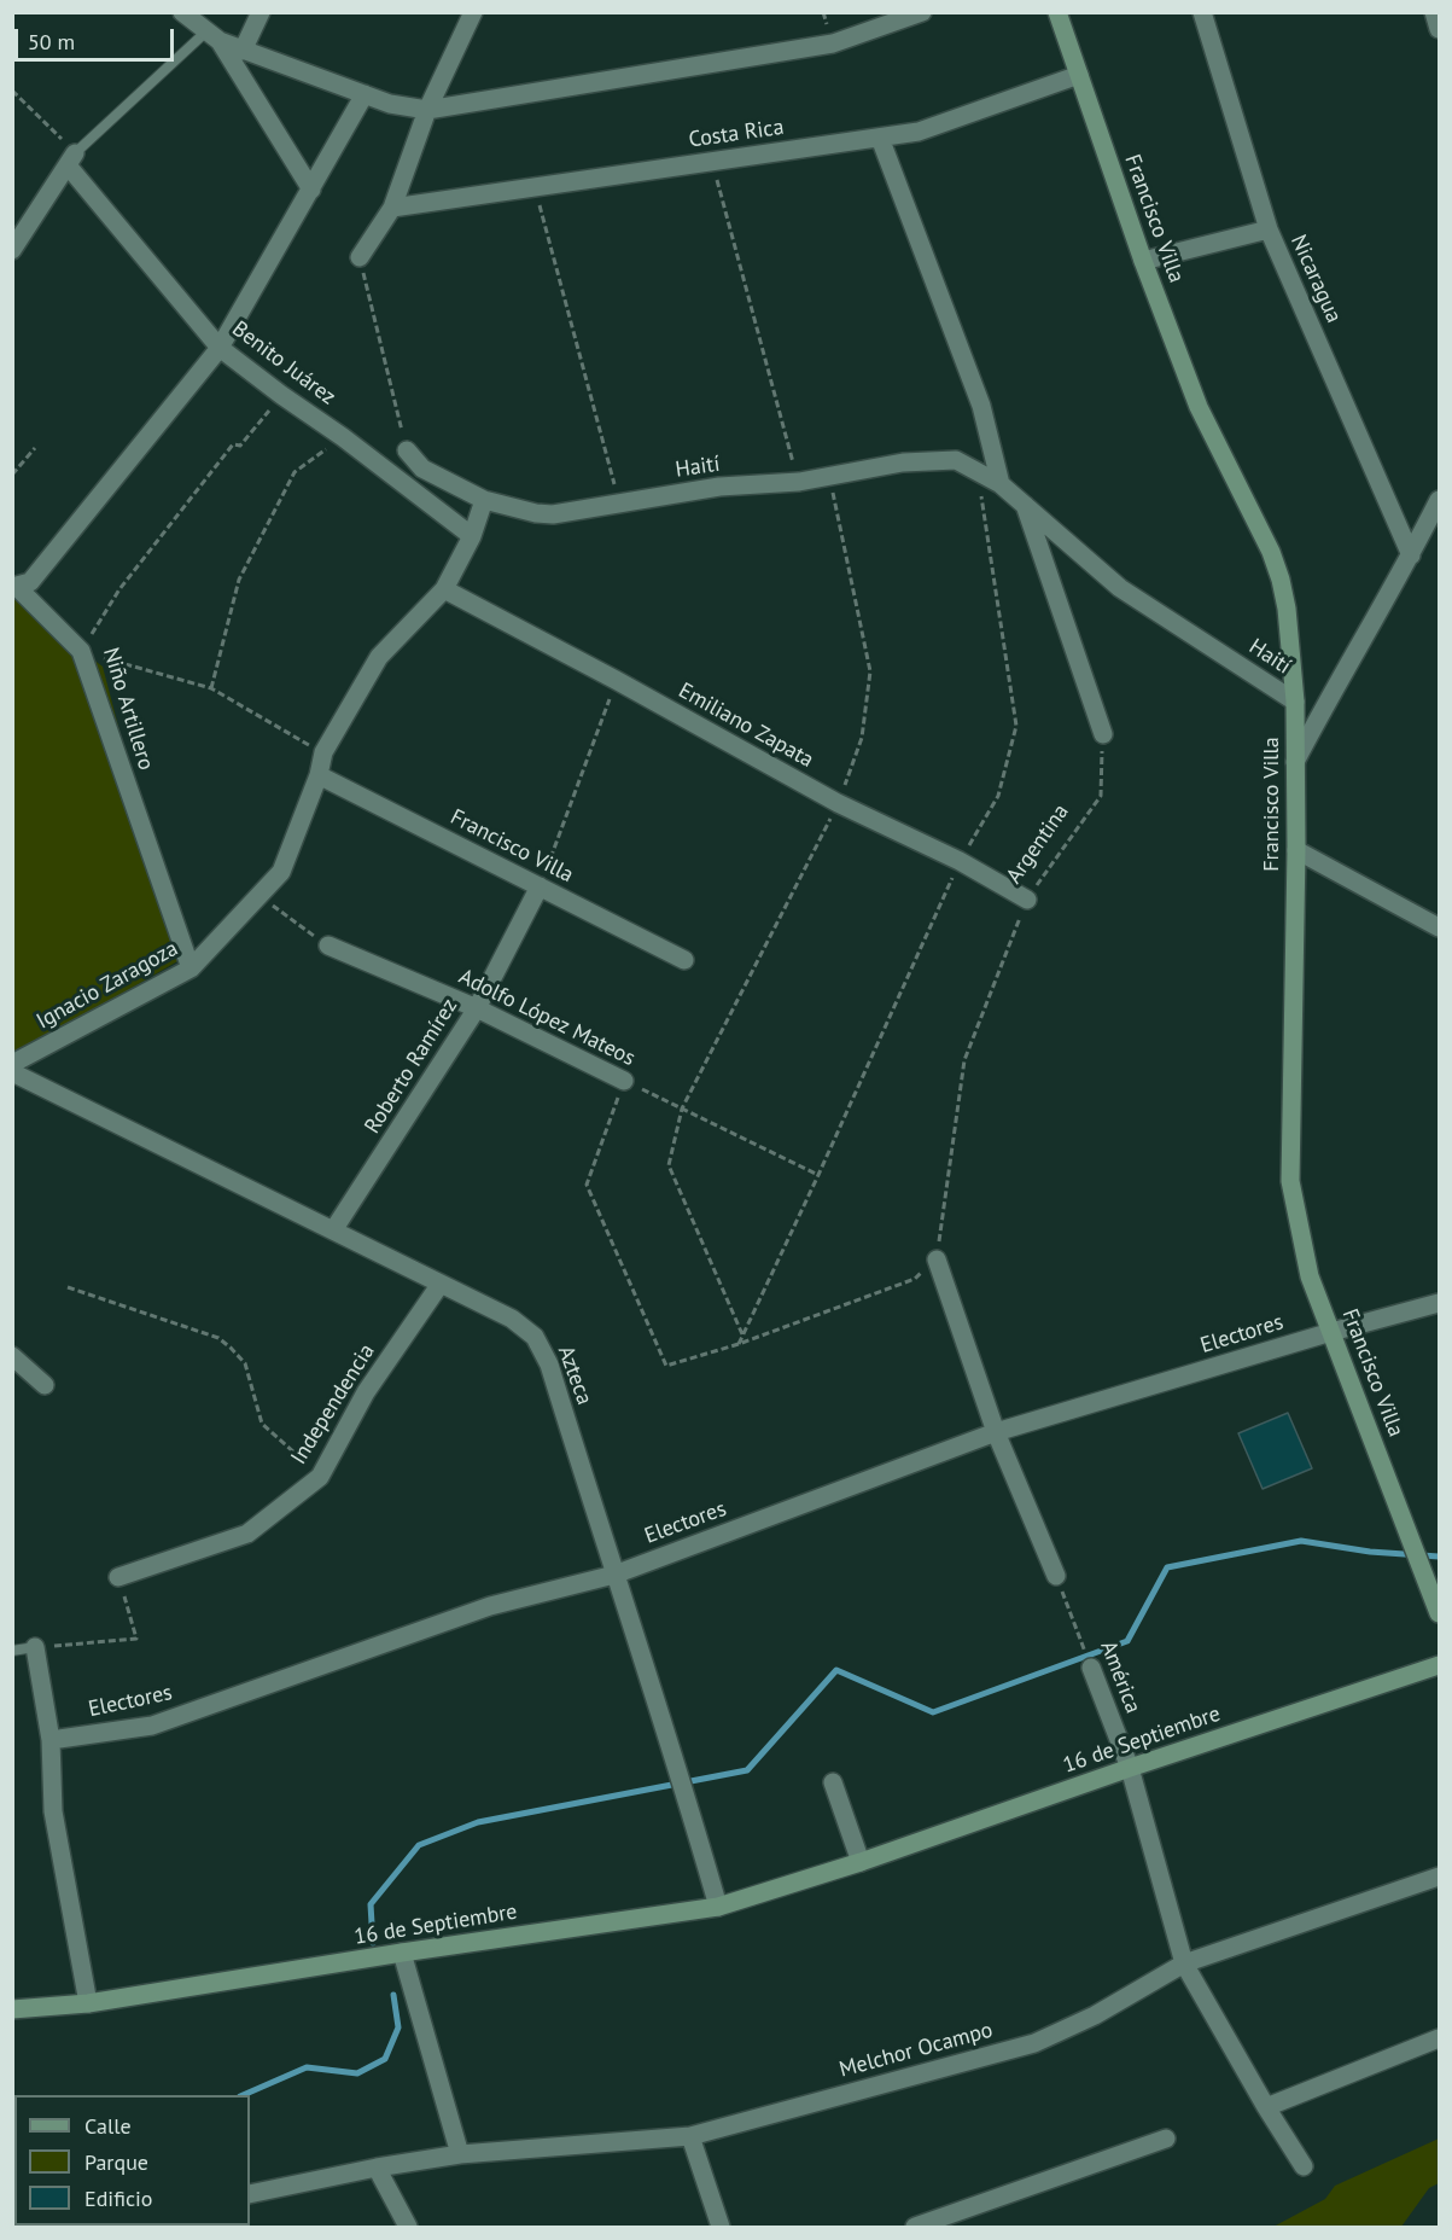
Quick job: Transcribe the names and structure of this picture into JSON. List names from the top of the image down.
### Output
{
  "streets": {
    "street": [
      "Costa Rica",
      "Francisco Villa",
      "Nicaragua",
      "Benito Juárez",
      "Haití",
      "Niño Artillero",
      "Emiliano Zapata",
      "Ignacio Zaragoza",
      "Adolfo López Mateos",
      "Roberto Ramírez",
      "Electores",
      "Azteca",
      "Independencia",
      "América",
      "16 de Septiembre",
      "Melchor Ocampo"
    ],
    "path": ["Argentina"]
  },
  "crossings": [
    ["Costa Rica", "Francisco Villa"],
    ["Francisco Villa", "Haití"],
    ["Francisco Villa", "Ignacio Zaragoza"],
    ["Francisco Villa", "Roberto Ramírez"],
    ["Francisco Villa", "Electores"],
    ["Benito Juárez", "Niño Artillero"],
    ["Benito Juárez", "Ignacio Zaragoza"],
    ["Haití", "Ignacio Zaragoza"],
    ["Niño Artillero", "Ignacio Zaragoza"],
    ["Emiliano Zapata", "Argentina"],
    ["Emiliano Zapata", "Ignacio Zaragoza"],
    ["Adolfo López Mateos", "Roberto Ramírez"],
    ["Roberto Ramírez", "Azteca"],
    ["Electores", "Azteca"],
    ["Azteca", "Independencia"],
    ["Azteca", "16 de Septiembre"],
    ["América", "16 de Septiembre"],
    ["América", "Melchor Ocampo"]
  ],
  "legend": ["Calle", "Parque", "Edificio"],
  "scale_bar": "50 m"
}
